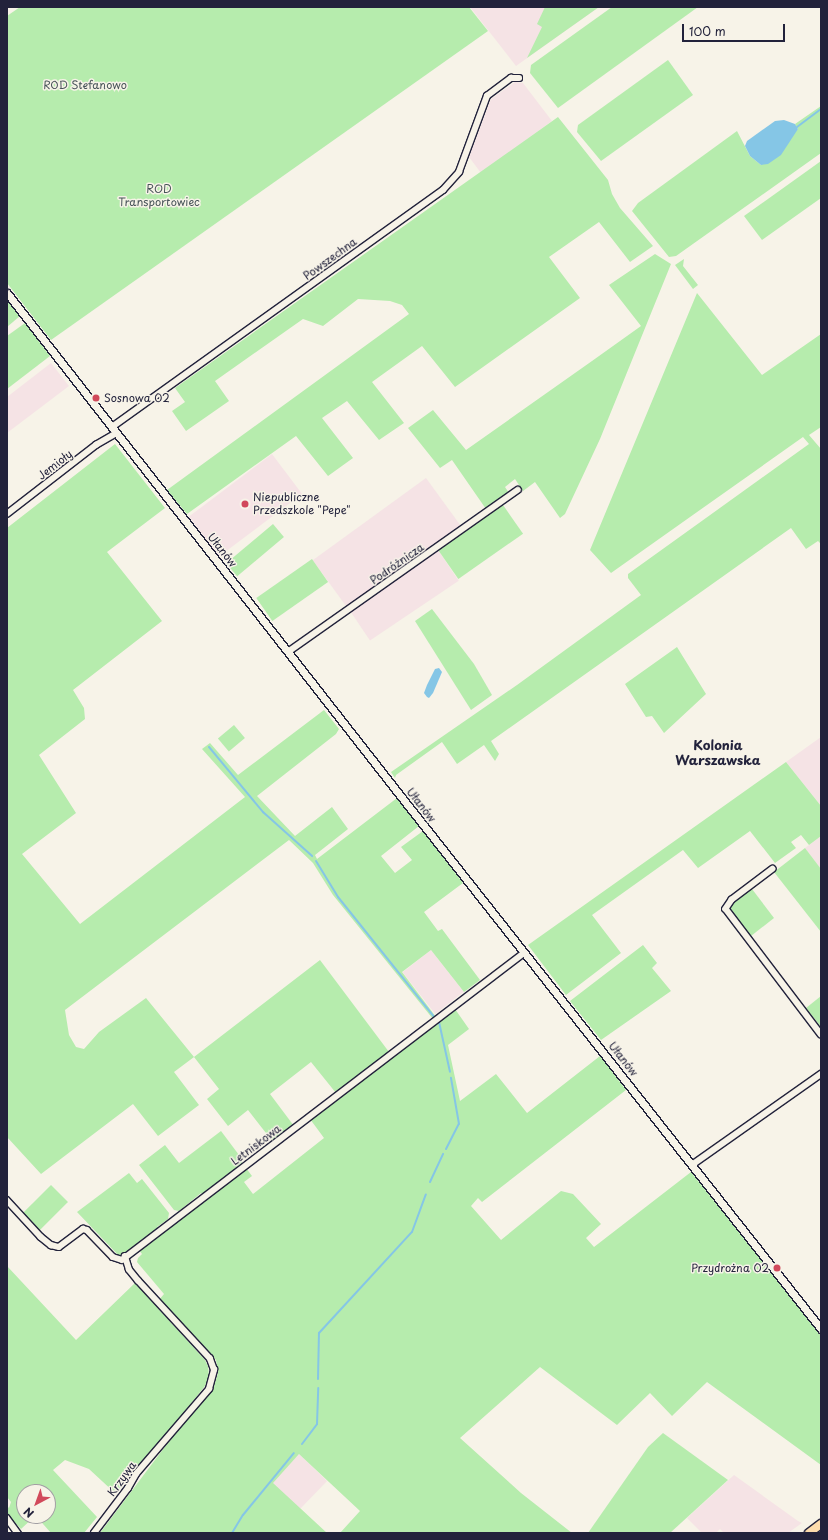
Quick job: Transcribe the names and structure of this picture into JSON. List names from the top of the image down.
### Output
{
  "streets": {
    "street": [
      "Powszechna",
      "Jemioły",
      "Ułanów",
      "Podróżnicza",
      "Letniskowa",
      "Krzywa"
    ]
  },
  "crossings": [
    ["Powszechna", "Jemioły"],
    ["Powszechna", "Ułanów"],
    ["Jemioły", "Ułanów"],
    ["Ułanów", "Podróżnicza"],
    ["Ułanów", "Letniskowa"],
    ["Letniskowa", "Krzywa"]
  ],
  "districts": ["Kolonia Warszawska"],
  "parks": ["ROD Stefanowo", "ROD Transportowiec"],
  "places": ["Sosnowa 02", "Niepubliczne Przedszkole \"Pepe\"", "Przydrożna 02"],
  "scale_bar": "100 m",
  "north": "bottom left"
}
